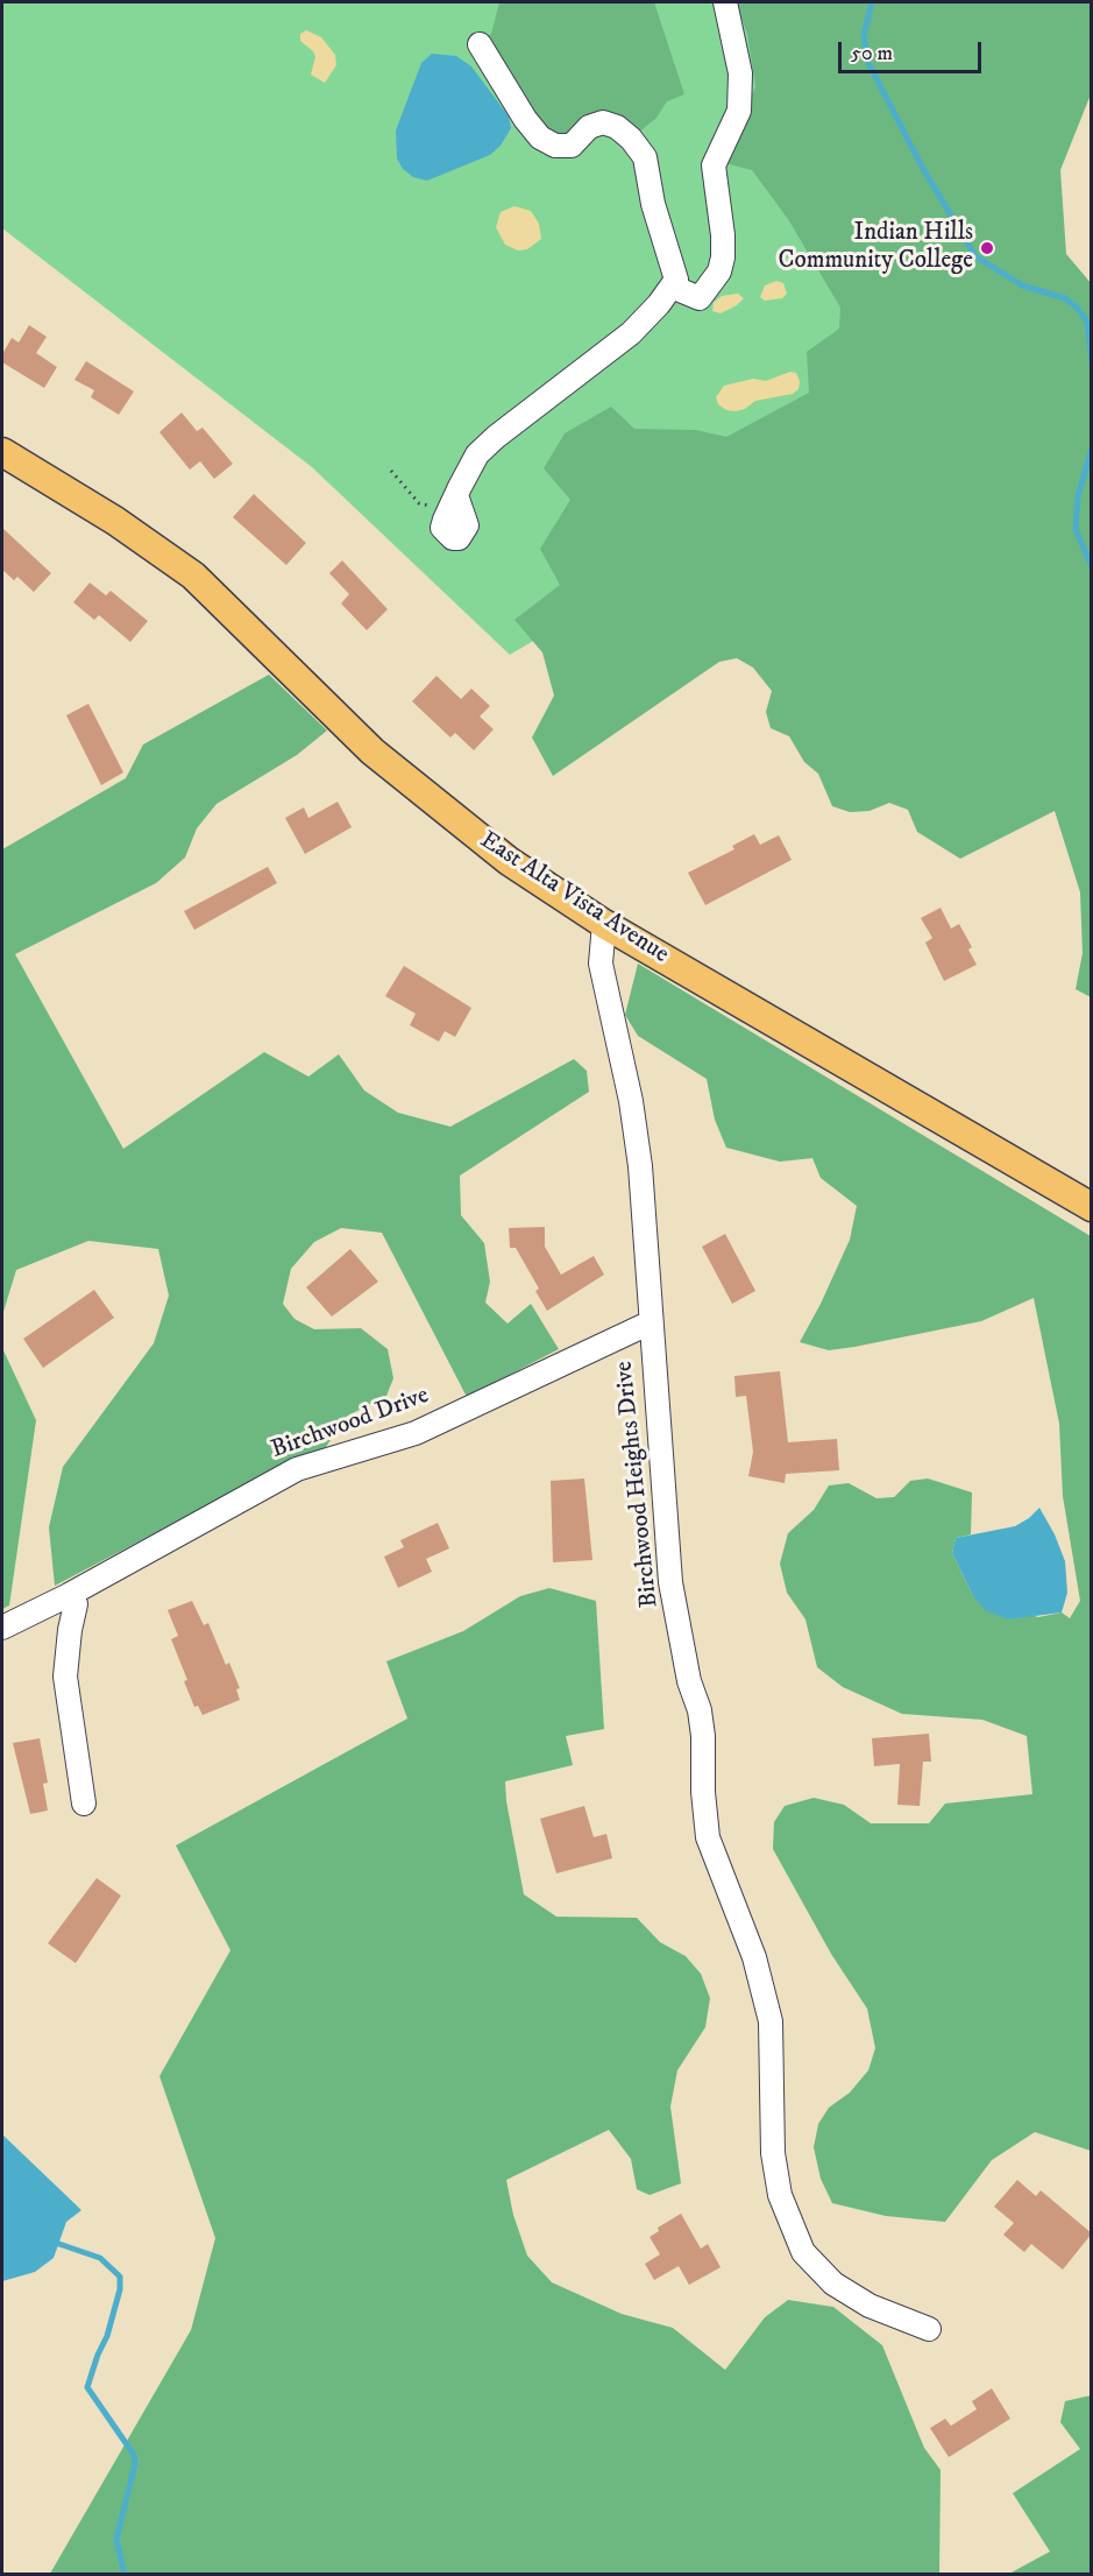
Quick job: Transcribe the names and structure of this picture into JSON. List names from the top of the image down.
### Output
{
  "streets": {
    "main road": ["East Alta Vista Avenue"],
    "street": ["Birchwood Drive", "Birchwood Heights Drive"]
  },
  "crossings": [
    ["East Alta Vista Avenue", "Birchwood Heights Drive"],
    ["Birchwood Drive", "Birchwood Heights Drive"]
  ],
  "places": ["Indian Hills Community College"],
  "scale_bar": "50 m"
}
